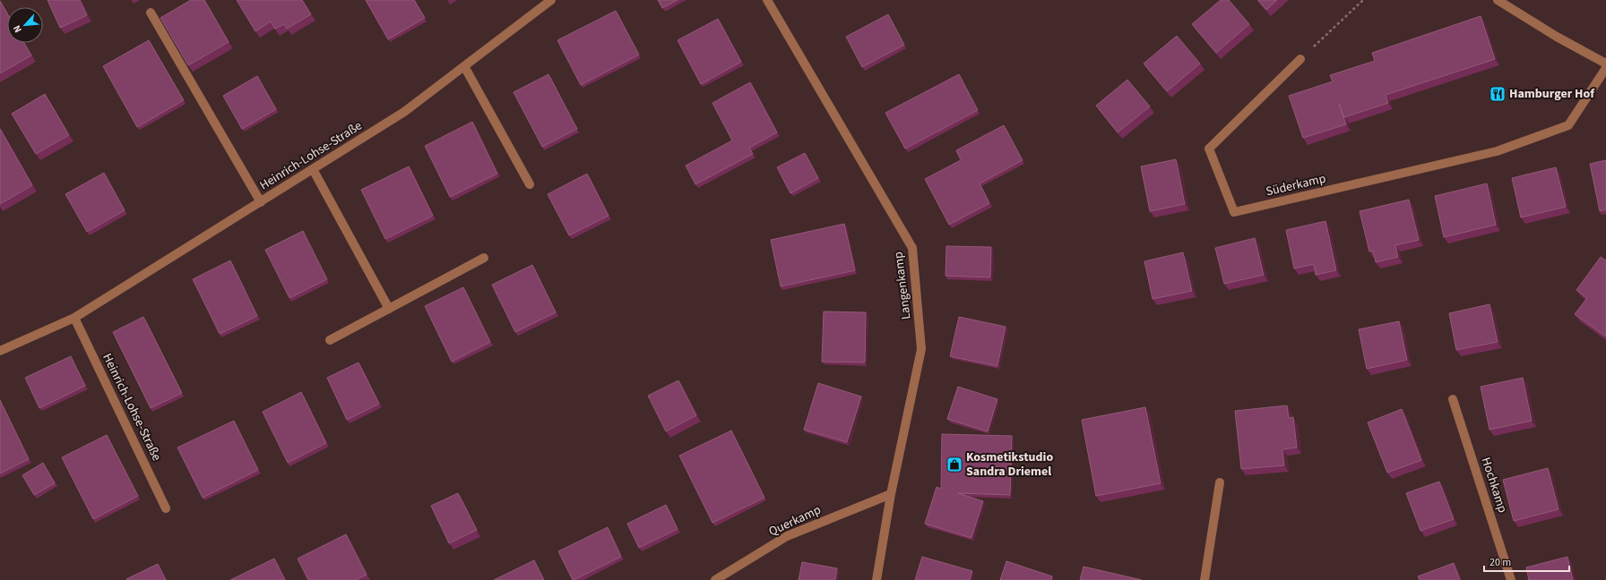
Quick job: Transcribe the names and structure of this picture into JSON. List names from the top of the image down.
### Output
{
  "streets": {
    "street": [
      "Heinrich-Lohse-Straße",
      "Süderkamp",
      "Langenkamp",
      "Hochkamp",
      "Querkamp"
    ]
  },
  "crossings": [
    ["Langenkamp", "Querkamp"]
  ],
  "places": {
    "restaurant": ["Hamburger Hof"],
    "shop": ["Kosmetikstudio Sandra Driemel"]
  },
  "scale_bar": "20 m",
  "north": "bottom left"
}
